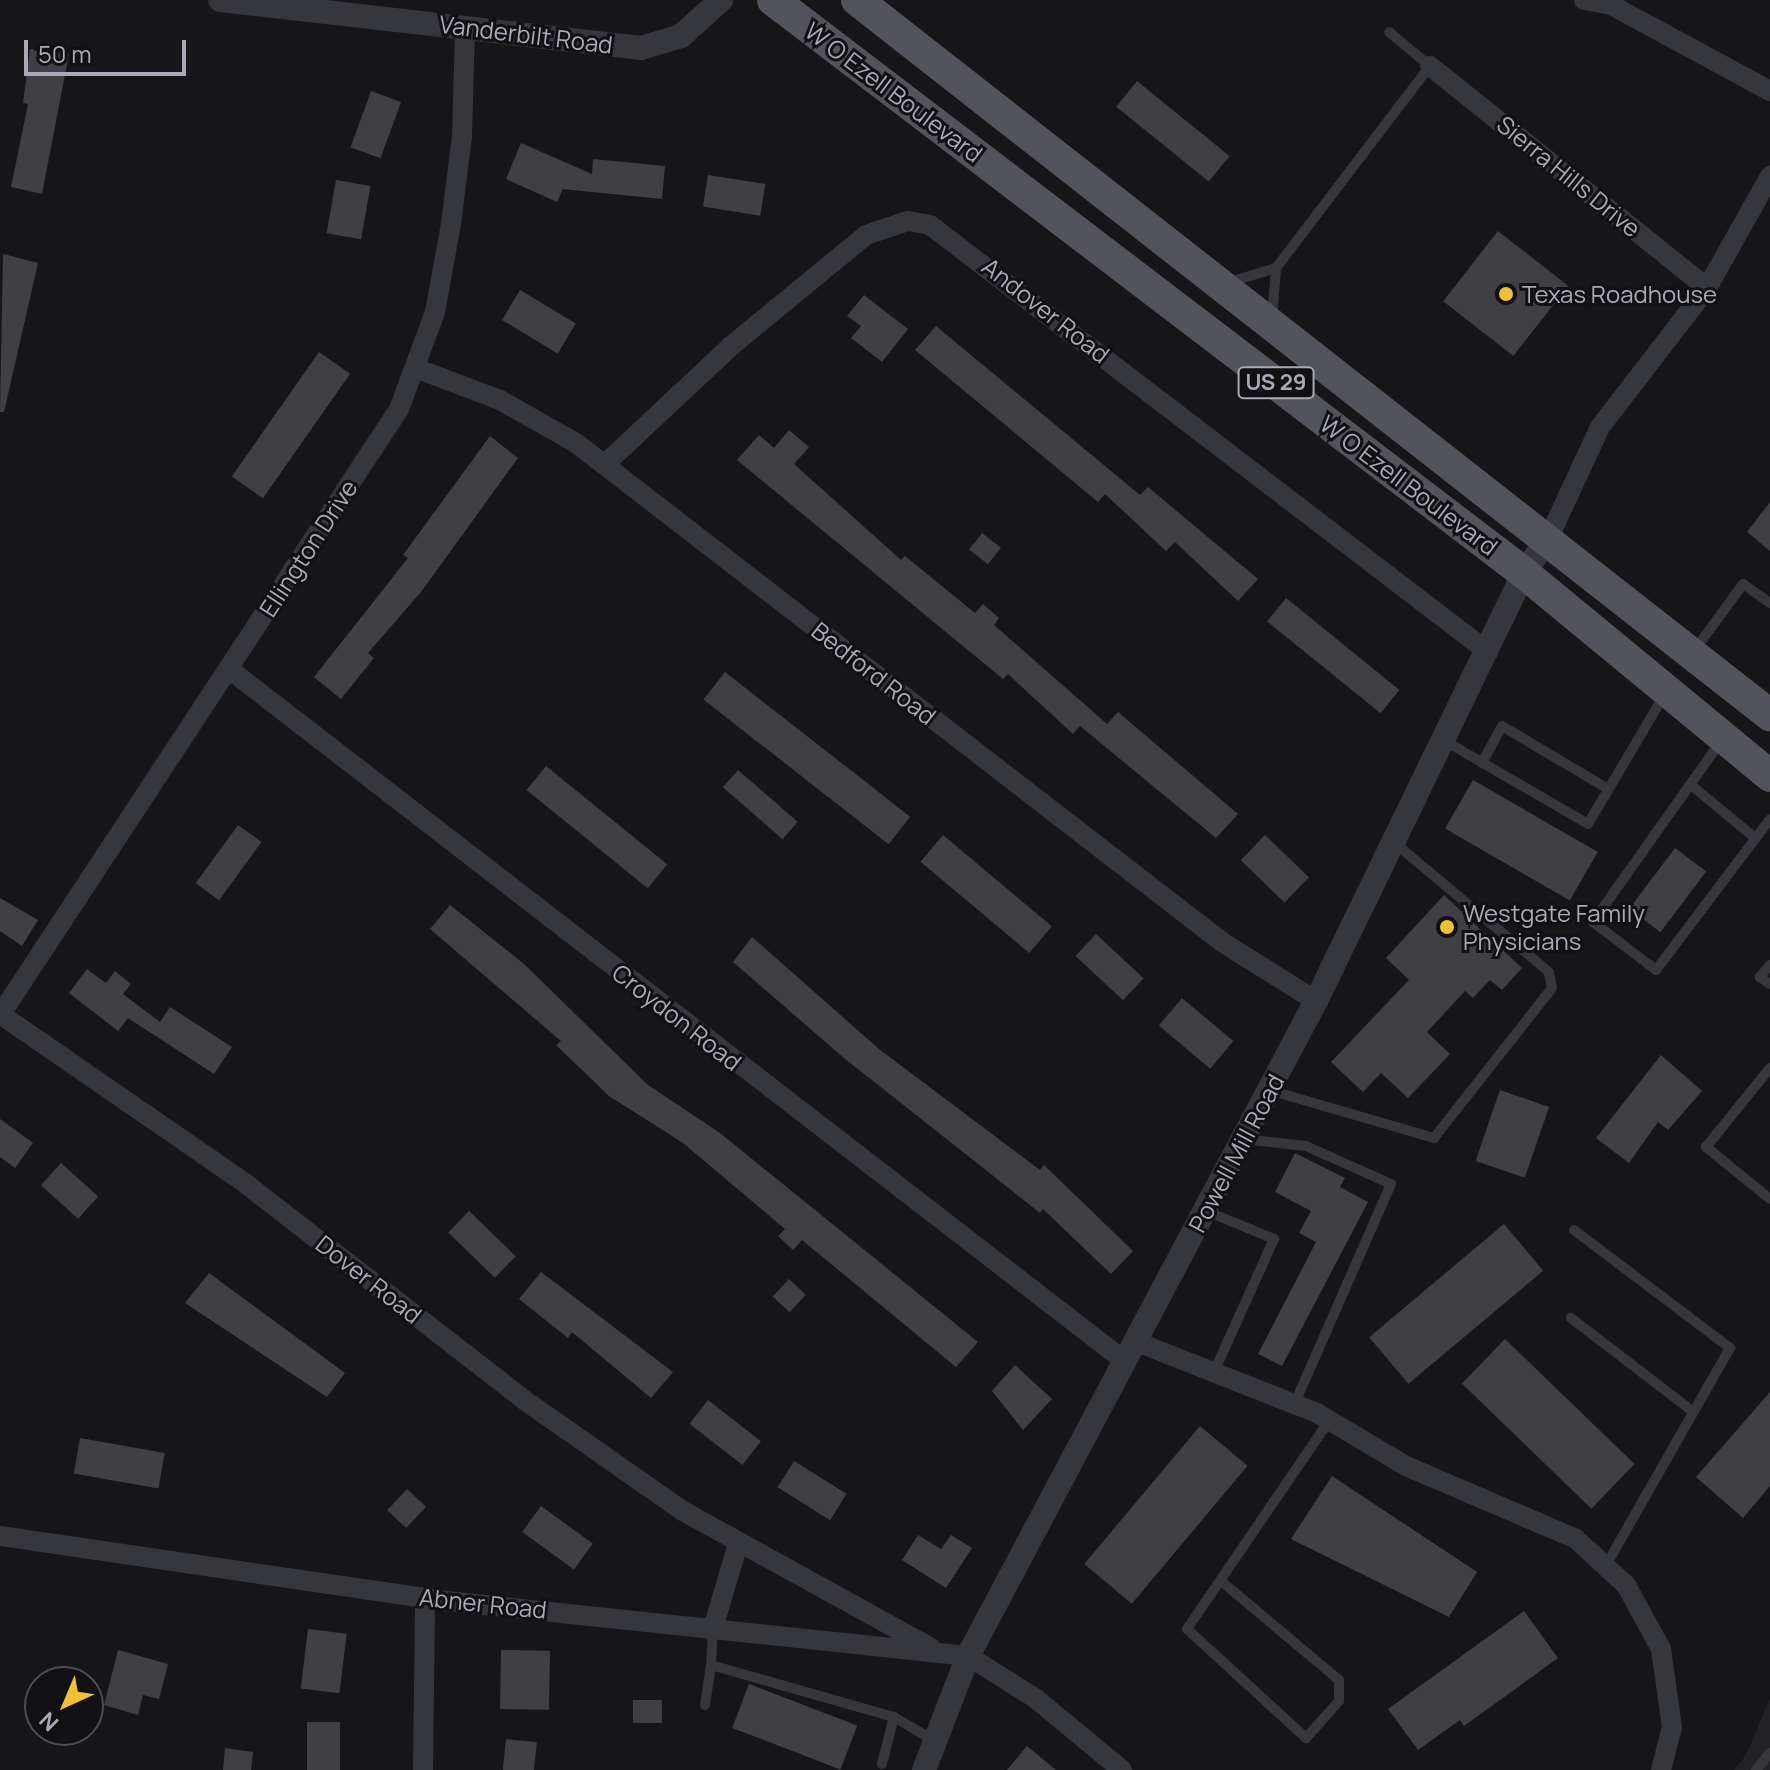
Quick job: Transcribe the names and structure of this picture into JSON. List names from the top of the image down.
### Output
{
  "streets": {
    "main road": ["W O Ezell Boulevard", "US 29"],
    "street": [
      "Vanderbilt Road",
      "Sierra Hills Drive",
      "Andover Road",
      "Ellington Drive",
      "Bedford Road",
      "Croydon Road",
      "Powell Mill Road",
      "Dover Road",
      "Abner Road"
    ]
  },
  "crossings": [
    ["Vanderbilt Road", "Ellington Drive"],
    ["W O Ezell Boulevard", "Powell Mill Road"],
    ["Andover Road", "Bedford Road"],
    ["Andover Road", "Powell Mill Road"],
    ["Ellington Drive", "Bedford Road"],
    ["Ellington Drive", "Croydon Road"],
    ["Ellington Drive", "Dover Road"],
    ["Bedford Road", "Powell Mill Road"],
    ["Croydon Road", "Powell Mill Road"],
    ["Powell Mill Road", "Abner Road"],
    ["Dover Road", "Abner Road"]
  ],
  "places": ["Texas Roadhouse", "Westgate Family Physicians"],
  "scale_bar": "50 m",
  "north": "bottom left"
}
